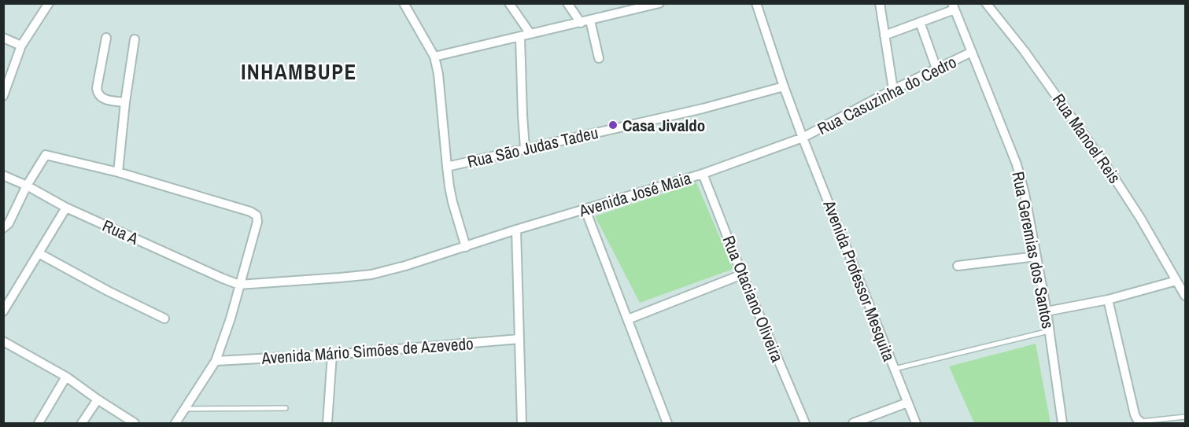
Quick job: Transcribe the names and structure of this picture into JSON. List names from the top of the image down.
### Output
{
  "streets": {
    "street": [
      "Rua Casuzinha do Cedro",
      "Rua Manoel Reis",
      "Rua São Judas Tadeu",
      "Avenida José Maia",
      "Rua A",
      "Rua Geremias dos Santos",
      "Avenida Professor Mesquita",
      "Rua Otaciano Oliveira",
      "Avenida Mário Simões de Azevedo"
    ]
  },
  "crossings": [
    ["Rua Casuzinha do Cedro", "Avenida José Maia"],
    ["Rua Casuzinha do Cedro", "Rua Geremias dos Santos"],
    ["Rua Casuzinha do Cedro", "Avenida Professor Mesquita"],
    ["Rua São Judas Tadeu", "Avenida Professor Mesquita"],
    ["Avenida José Maia", "Rua A"],
    ["Avenida José Maia", "Avenida Professor Mesquita"],
    ["Avenida José Maia", "Rua Otaciano Oliveira"]
  ],
  "districts": ["INHAMBUPE"],
  "places": ["Casa Jivaldo"]
}
